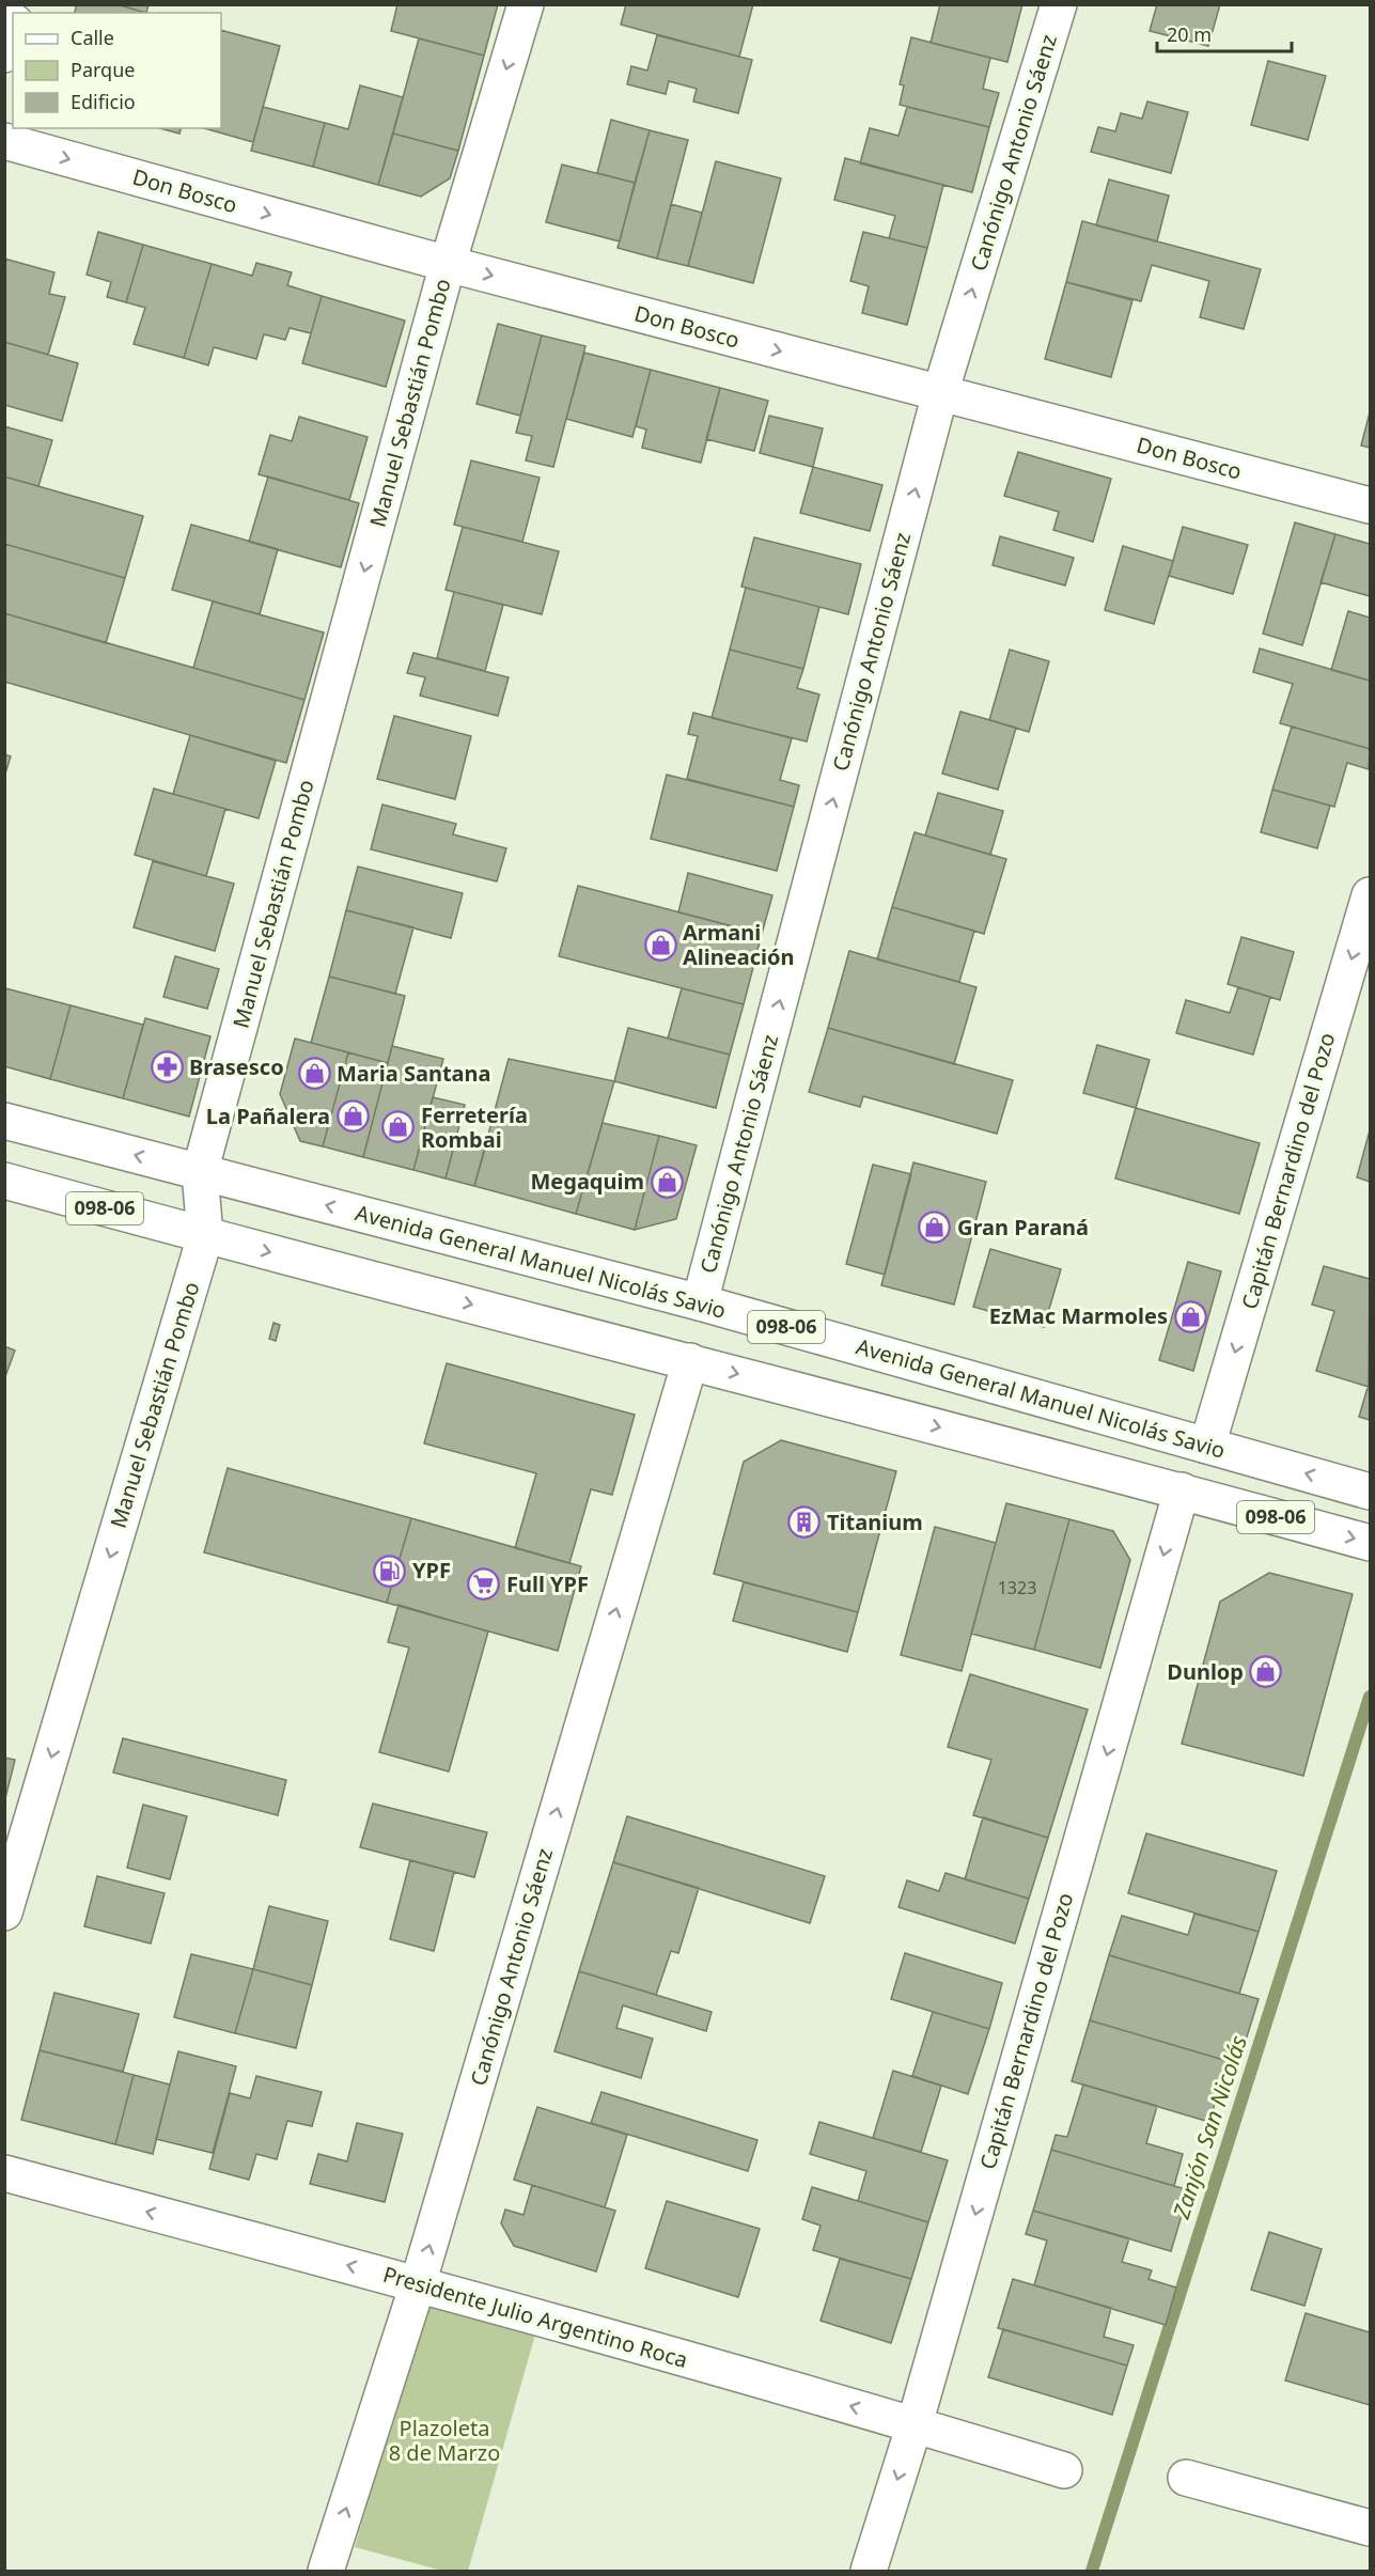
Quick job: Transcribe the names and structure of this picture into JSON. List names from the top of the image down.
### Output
{
  "streets": {
    "street": [
      "Canónigo Antonio Sáenz",
      "Don Bosco",
      "Manuel Sebastián Pombo",
      "Capitán Bernardino del Pozo",
      "098-06",
      "Avenida General Manuel Nicolás Savio",
      "Presidente Julio Argentino Roca"
    ]
  },
  "crossings": [
    ["Canónigo Antonio Sáenz", "Don Bosco"],
    ["Canónigo Antonio Sáenz", "098-06"],
    ["Canónigo Antonio Sáenz", "Avenida General Manuel Nicolás Savio"],
    ["Canónigo Antonio Sáenz", "Presidente Julio Argentino Roca"],
    ["Don Bosco", "Manuel Sebastián Pombo"],
    ["Manuel Sebastián Pombo", "098-06"],
    ["Manuel Sebastián Pombo", "Avenida General Manuel Nicolás Savio"],
    ["Capitán Bernardino del Pozo", "098-06"],
    ["Capitán Bernardino del Pozo", "Avenida General Manuel Nicolás Savio"],
    ["Capitán Bernardino del Pozo", "Presidente Julio Argentino Roca"]
  ],
  "one_way": [
    "Canónigo Antonio Sáenz",
    "Don Bosco",
    "Manuel Sebastián Pombo",
    "Capitán Bernardino del Pozo",
    "Presidente Julio Argentino Roca"
  ],
  "water": ["Zanjón San Nicolás"],
  "parks": ["Plazoleta 8 de Marzo"],
  "places": {
    "shop": [
      "Armani Alineación",
      "Maria Santana",
      "La Pañalera",
      "Ferretería Rombai",
      "Megaquim",
      "Gran Paraná",
      "EzMac Marmoles",
      "Dunlop"
    ],
    "pharmacy": ["Brasesco"],
    "building": ["Titanium"],
    "fuel station": ["YPF"],
    "supermarket": ["Full YPF"]
  },
  "house_numbers": ["1323"],
  "legend": ["Calle", "Parque", "Edificio"],
  "scale_bar": "20 m"
}
